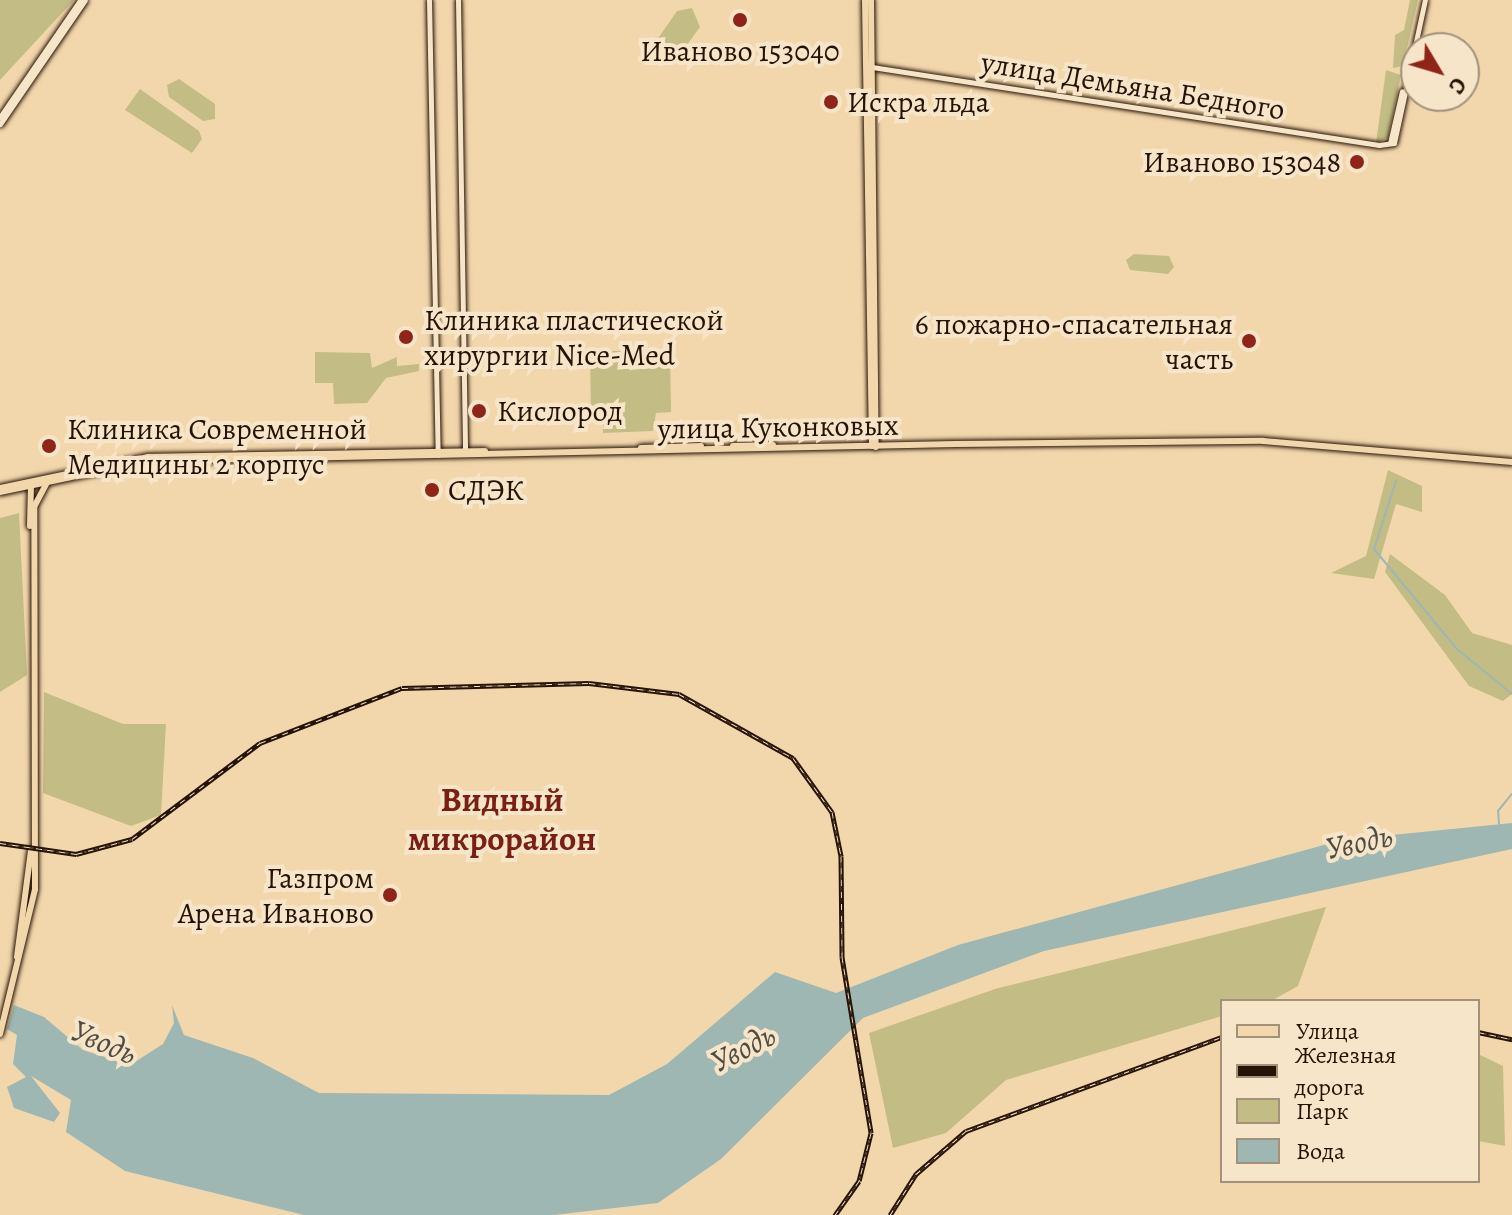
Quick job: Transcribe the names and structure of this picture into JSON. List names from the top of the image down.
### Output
{
  "streets": {
    "main road": ["улица Демьяна Бедного", "улица Куконковых"]
  },
  "districts": ["Видный микрорайон"],
  "water": ["Уводь"],
  "places": [
    "Иваново 153040",
    "Искра льда",
    "Иваново 153048",
    "Клиника пластической хирургии Nice-Med",
    "6 пожарно-спасательная часть",
    "Кислород",
    "Клиника Современной Медицины 2 корпус",
    "СДЭК",
    "Газпром Арена Иваново"
  ],
  "legend": [
    "Улица",
    "Железная дорога",
    "Парк",
    "Вода"
  ],
  "north": "bottom right"
}
